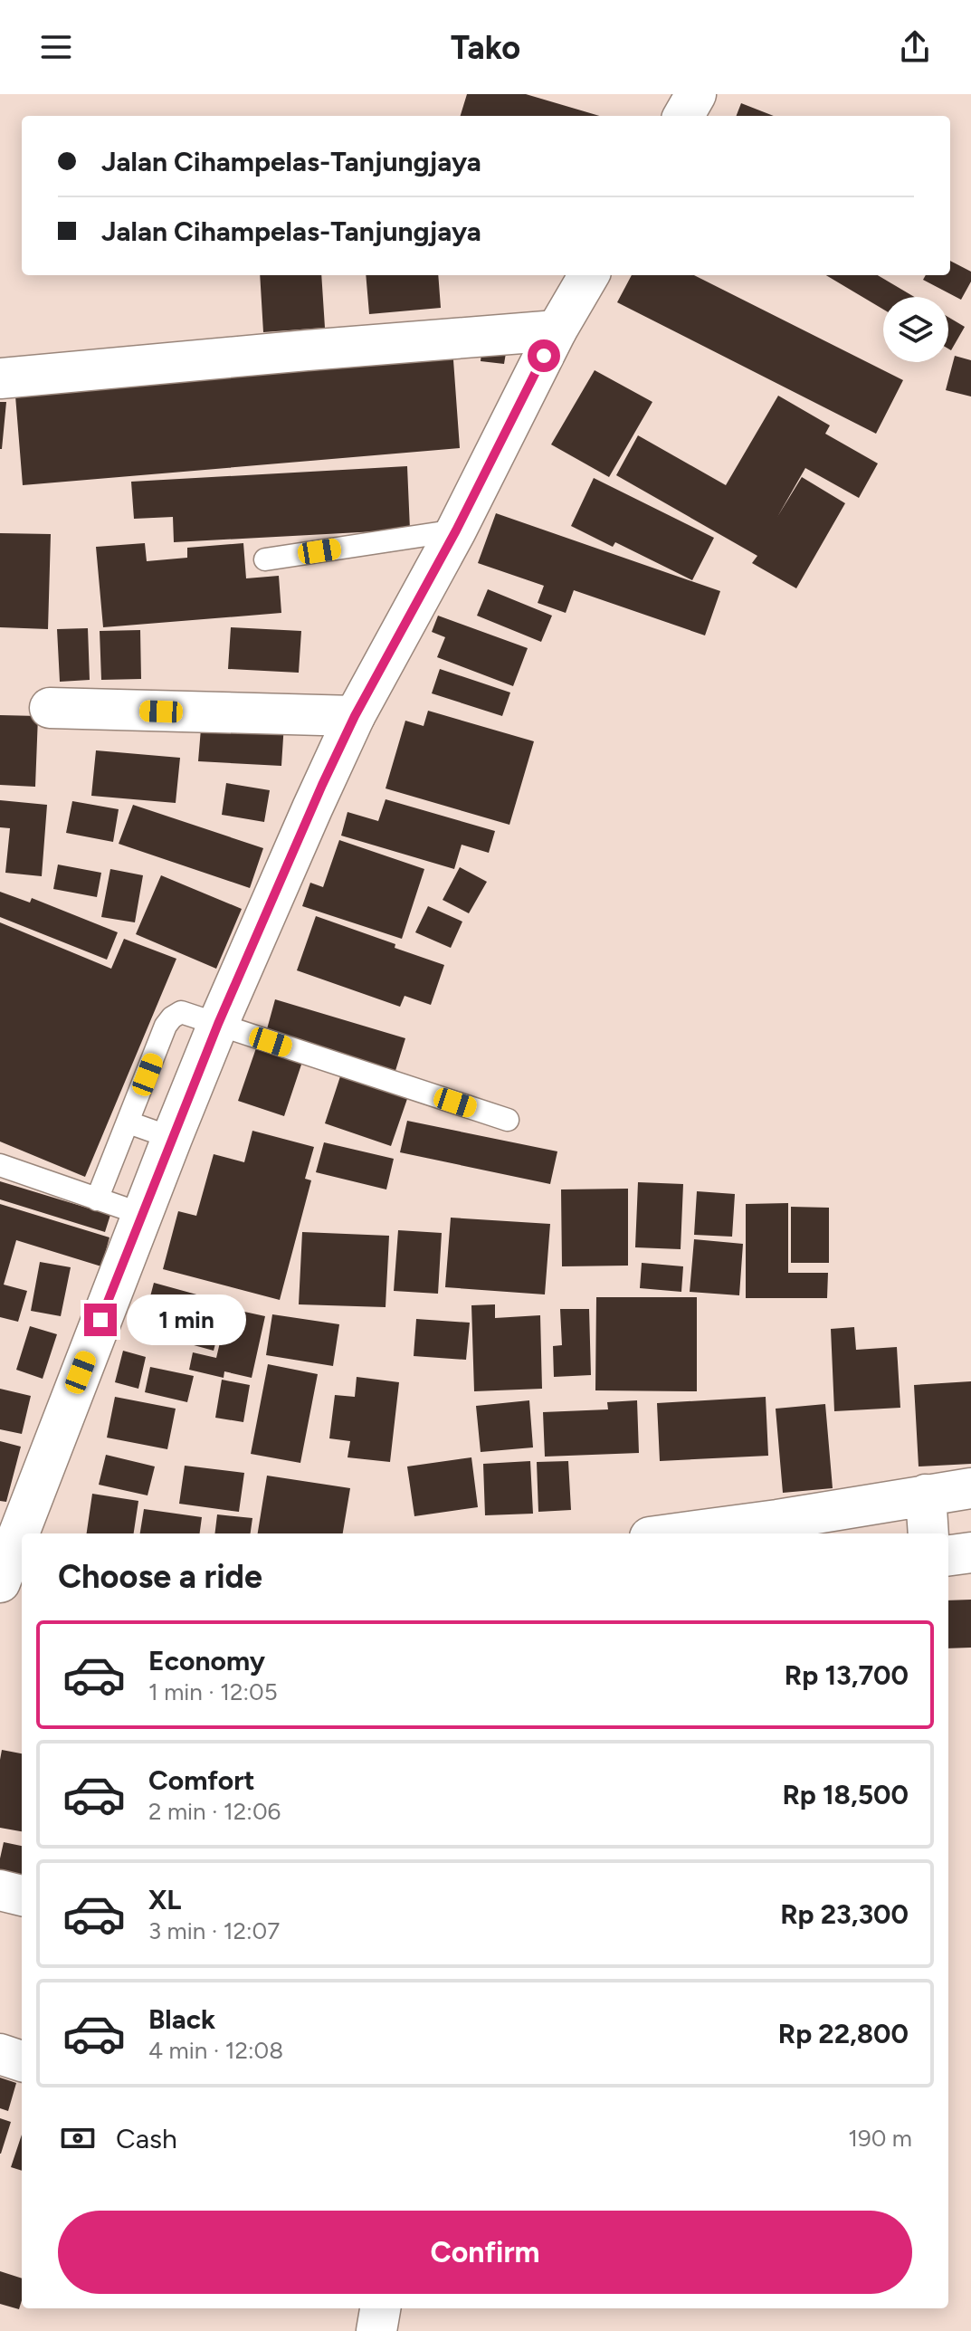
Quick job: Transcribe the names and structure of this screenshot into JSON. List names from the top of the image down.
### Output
{
  "page": {
    "header": "Tako",
    "banner": ["Jalan Cihampelas-Tanjungjaya", "Jalan Cihampelas-Tanjungjaya"],
    "bubble": "1 min",
    "heading": "Choose a ride",
    "list": [
      {
        "name": "Economy",
        "note": "1 min · 12:05",
        "value": "Rp 13,700"
      },
      {
        "name": "Comfort",
        "note": "2 min · 12:06",
        "value": "Rp 18,500"
      },
      {
        "name": "XL",
        "note": "3 min · 12:07",
        "value": "Rp 23,300"
      },
      {
        "name": "Black",
        "note": "4 min · 12:08",
        "value": "Rp 22,800"
      }
    ],
    "pay": ["Cash", "190 m"],
    "buttons": "Confirm"
  }
}
